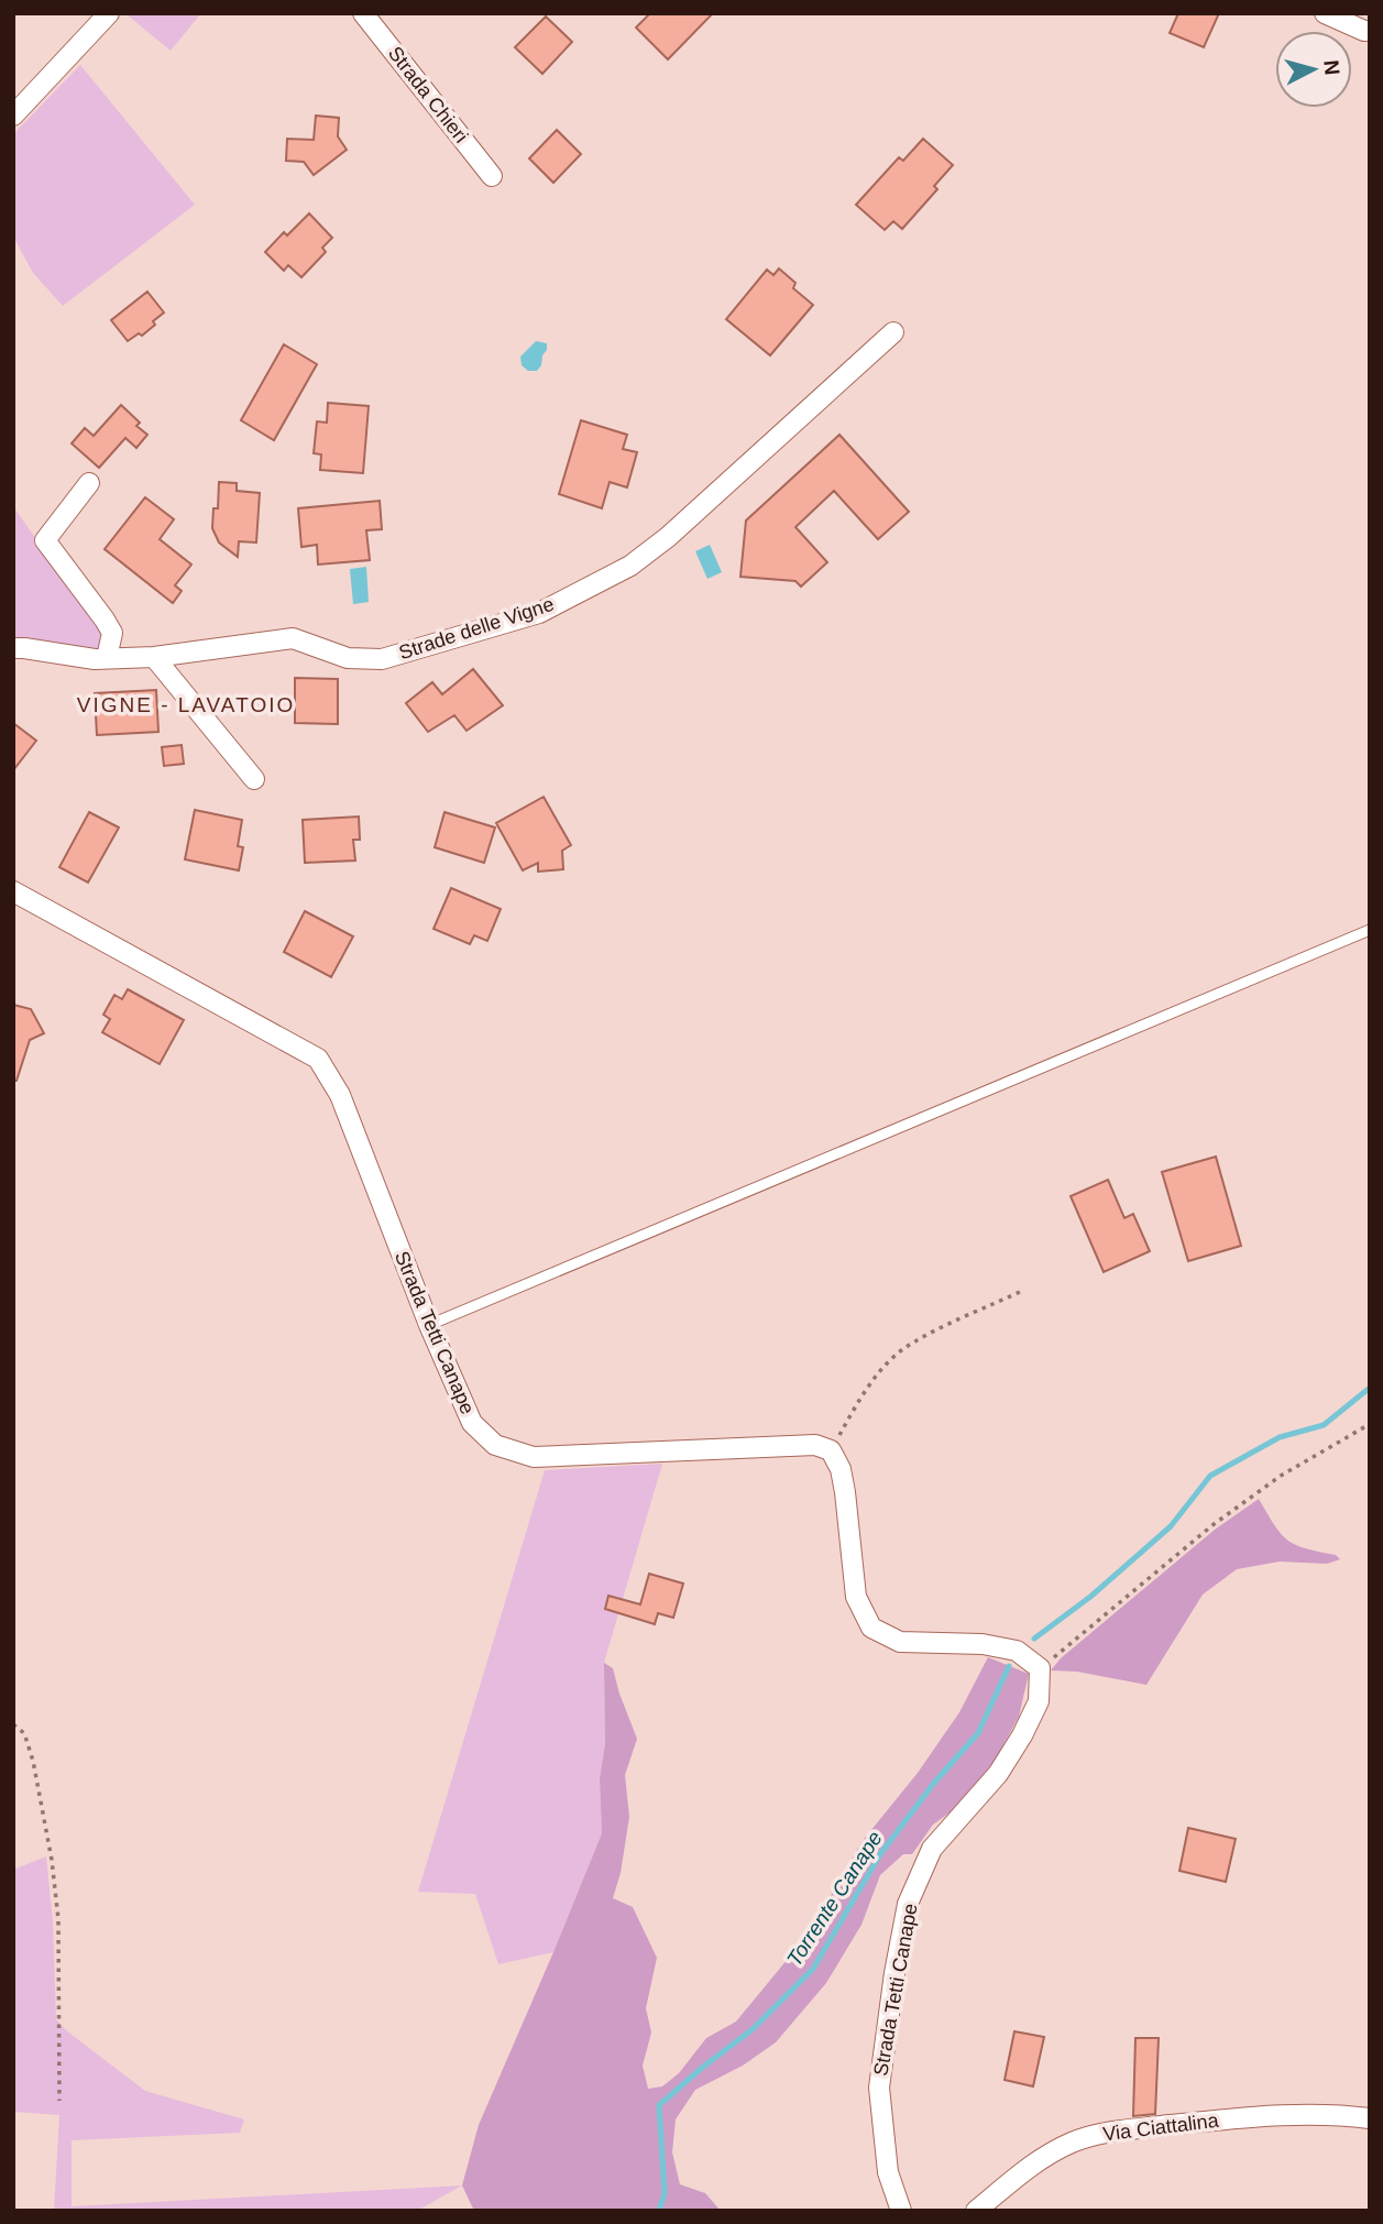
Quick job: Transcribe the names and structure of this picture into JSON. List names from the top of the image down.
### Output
{
  "streets": {
    "street": [
      "Strada Chieri",
      "Strade delle Vigne",
      "Strada Tetti Canape",
      "Via Ciattalina"
    ]
  },
  "districts": ["VIGNE - LAVATOIO"],
  "water": ["Torrente Canape"],
  "north": "right"
}
